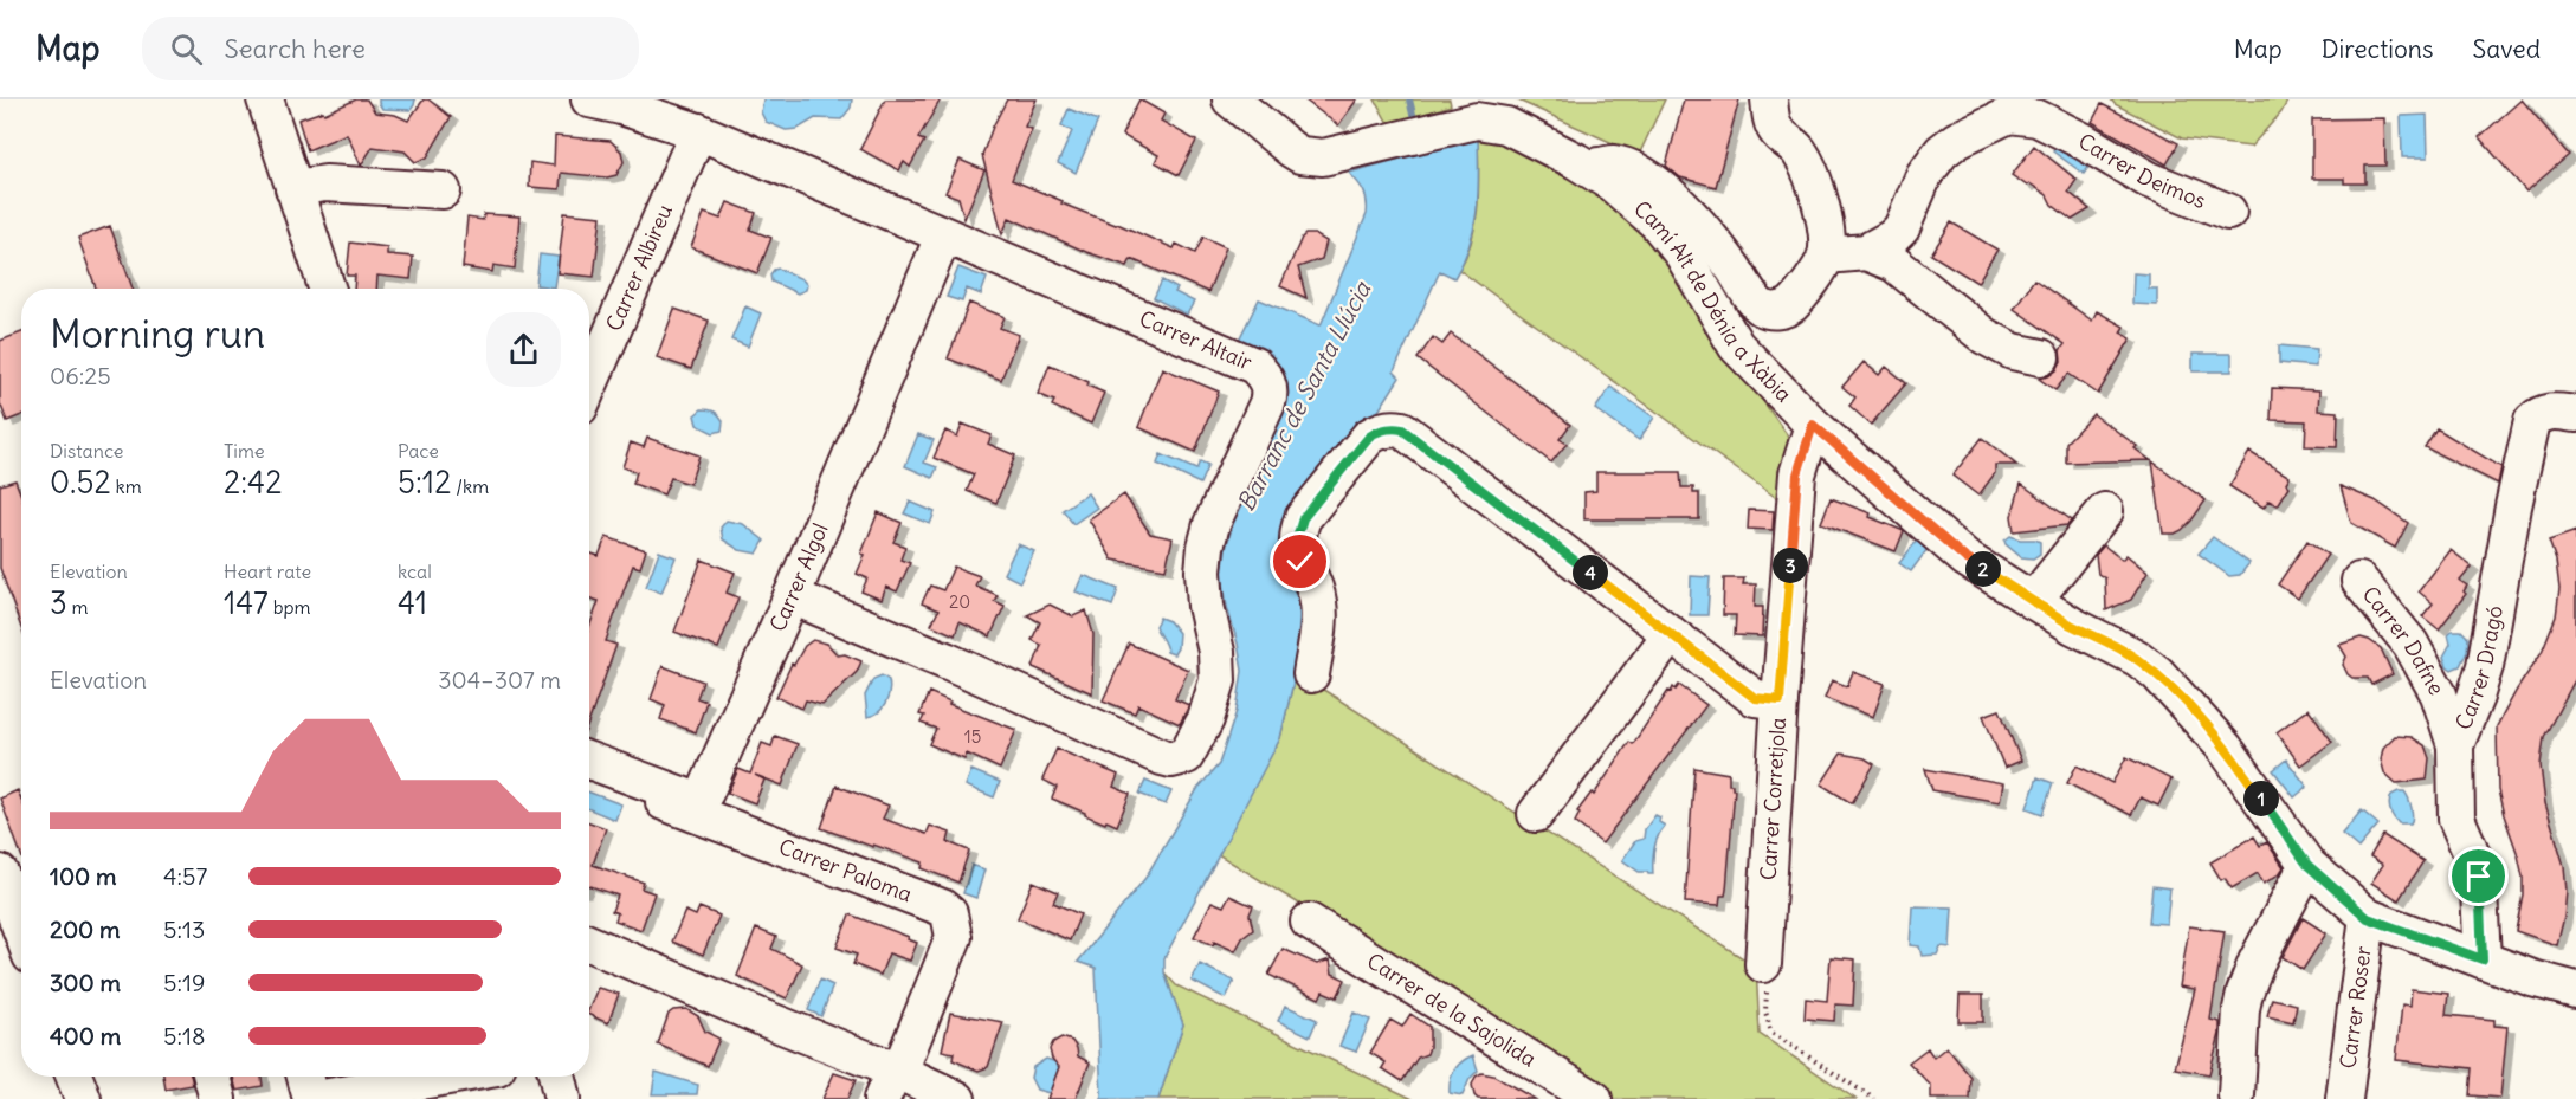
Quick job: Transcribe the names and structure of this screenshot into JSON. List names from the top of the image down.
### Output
{
  "streets": {
    "street": [
      "Carrer Deimos",
      "Carrer Albireu",
      "Camí Alt de Dénia a Xàbia",
      "Carrer Altair",
      "Carrer Algol",
      "Carrer Dafne",
      "Carrer Dragó",
      "Carrer Corretjola",
      "Carrer Paloma",
      "Carrer Roser",
      "Carrer de la Sajolida"
    ]
  },
  "crossings": [
    ["Carrer Albireu", "Carrer Altair"],
    ["Camí Alt de Dénia a Xàbia", "Carrer Dragó"],
    ["Camí Alt de Dénia a Xàbia", "Carrer Corretjola"],
    ["Camí Alt de Dénia a Xàbia", "Carrer Roser"],
    ["Carrer Altair", "Carrer Algol"],
    ["Carrer Dafne", "Carrer Dragó"]
  ],
  "water": ["Barranc de Santa Llúcia"],
  "house_numbers": ["20", "15"],
  "page": {
    "header": "Map",
    "search": "Search here",
    "nav": ["Map", "Directions", "Saved"],
    "heading": ["Morning run", "06:25"],
    "stats": [
      ["Distance", "0.52 km"],
      ["Time", "2:42"],
      ["Pace", "5:12 /km"],
      ["Elevation", "3 m"],
      ["Heart rate", "147 bpm"],
      ["kcal", "41"]
    ],
    "pins": [
      "3",
      "2",
      "4",
      "1"
    ],
    "chart": ["Elevation", "304–307 m"],
    "list": [
      {
        "name": "100 m",
        "note": "4:57"
      },
      {
        "name": "200 m",
        "note": "5:13"
      },
      {
        "name": "300 m",
        "note": "5:19"
      },
      {
        "name": "400 m",
        "note": "5:18"
      }
    ]
  }
}
